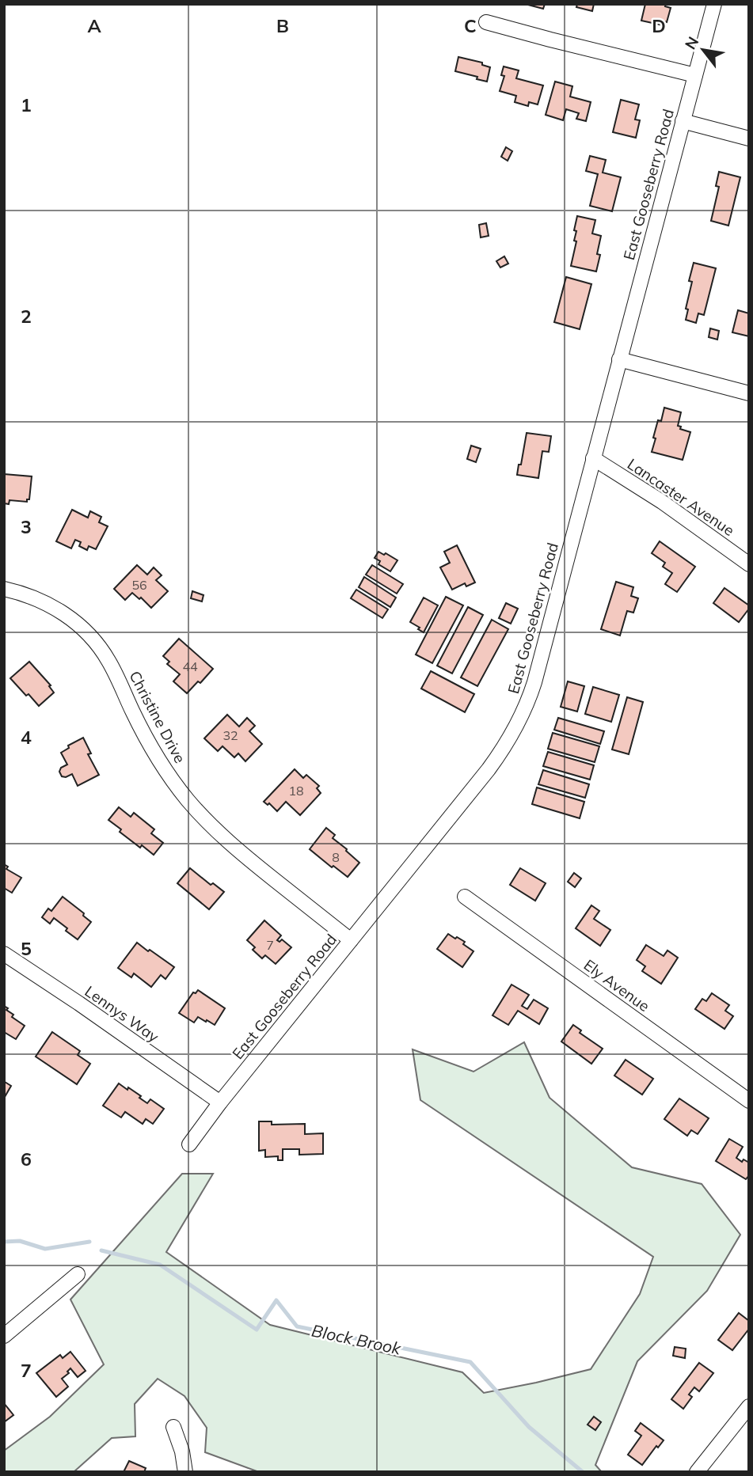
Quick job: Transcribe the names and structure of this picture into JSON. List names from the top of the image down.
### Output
{
  "streets": {
    "street": [
      "East Gooseberry Road",
      "Lancaster Avenue",
      "Christine Drive",
      "Ely Avenue",
      "Lennys Way"
    ]
  },
  "crossings": [
    ["East Gooseberry Road", "Lancaster Avenue"],
    ["East Gooseberry Road", "Christine Drive"],
    ["East Gooseberry Road", "Lennys Way"]
  ],
  "water": ["Block Brook"],
  "house_numbers": [
    "56",
    "44",
    "32",
    "18",
    "8",
    "7"
  ],
  "north": "top left",
  "grid": {
    "columns": [
      "A",
      "B",
      "C",
      "D"
    ],
    "rows": [
      "1",
      "2",
      "3",
      "4",
      "5",
      "6",
      "7"
    ]
  }
}
